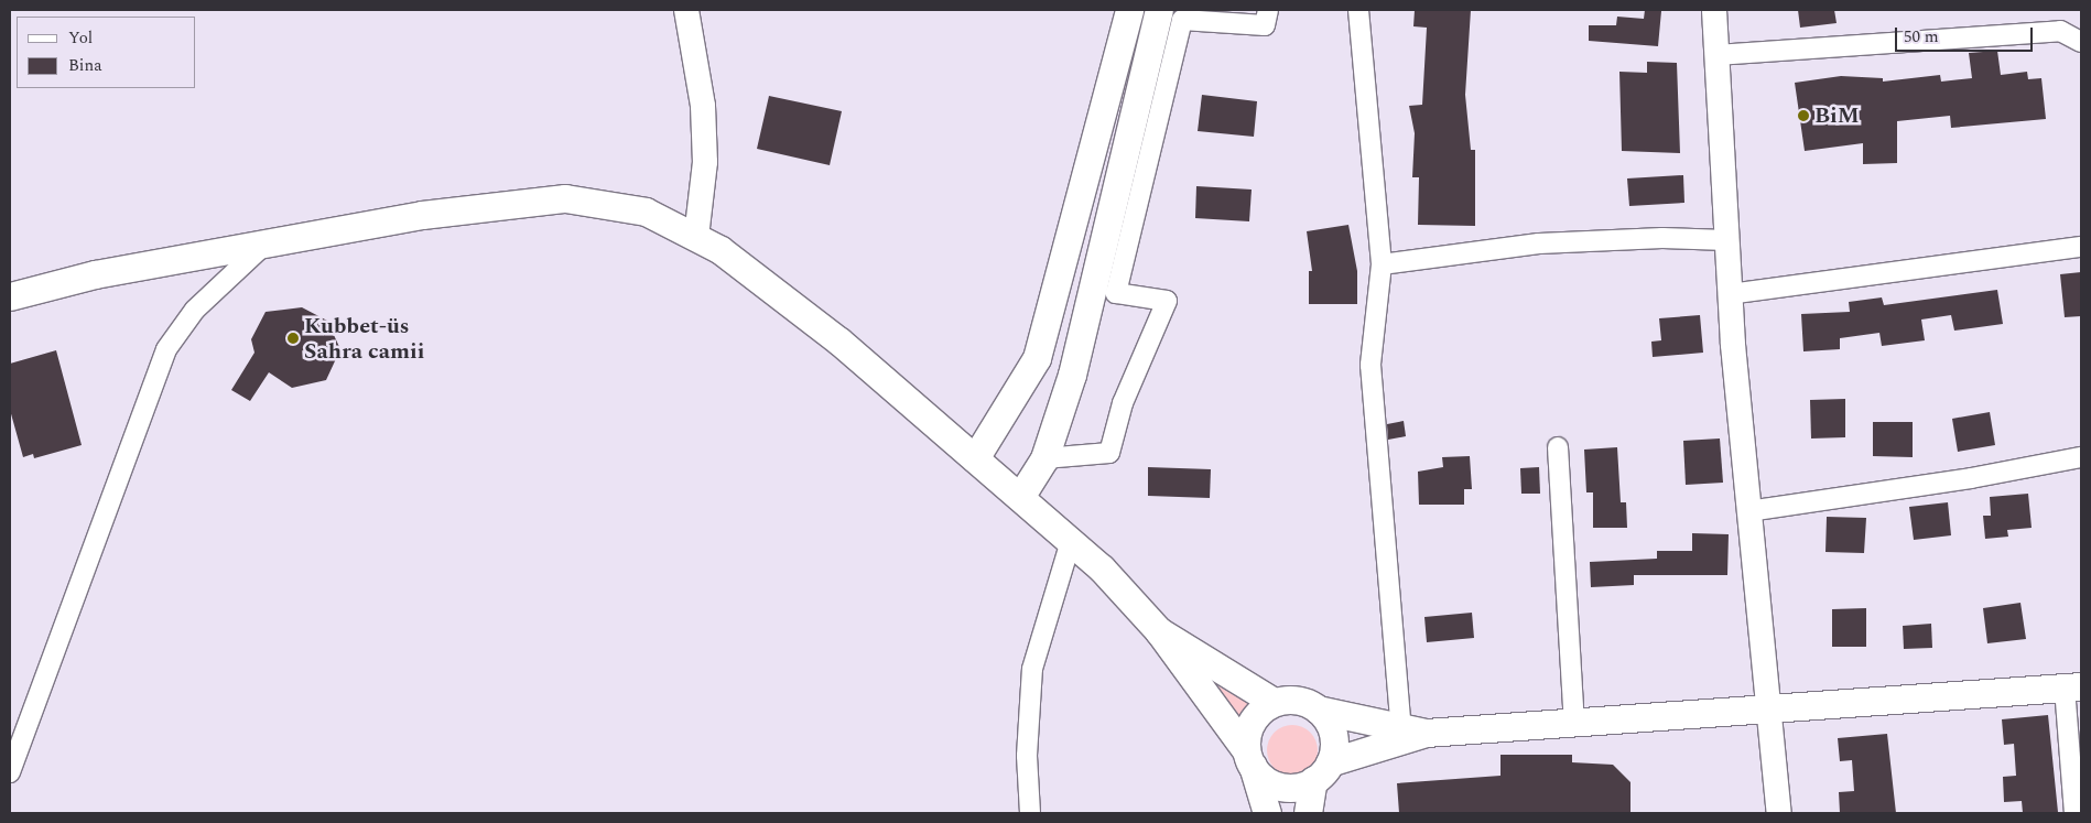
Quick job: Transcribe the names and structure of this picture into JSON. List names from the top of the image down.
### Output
{
  "places": ["BiM", "Kubbet-üs Sahra camii"],
  "legend": ["Yol", "Bina"],
  "scale_bar": "50 m"
}
